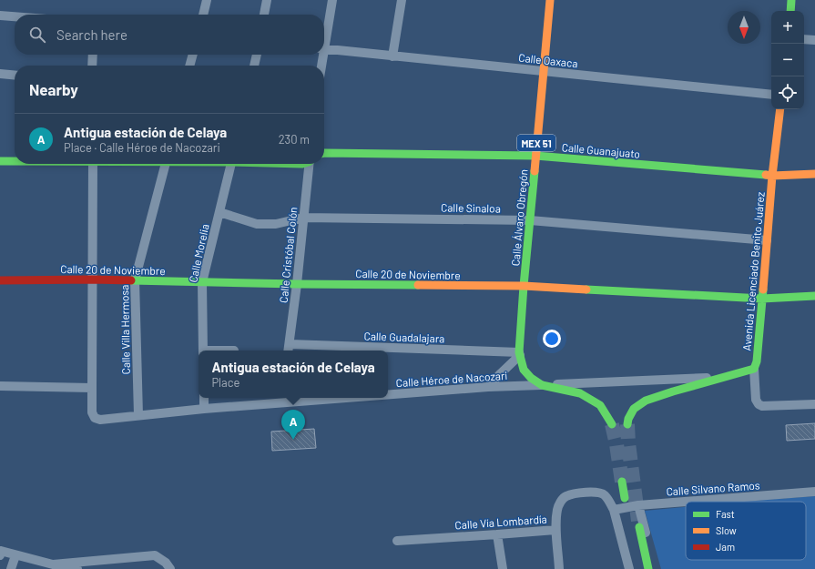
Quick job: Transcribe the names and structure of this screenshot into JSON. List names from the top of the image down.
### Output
{
  "streets": {
    "street": [
      "Calle Oaxaca",
      "MEX 51",
      "Calle Guanajuato",
      "Calle Sinaloa",
      "Calle Álvaro Obregón",
      "Calle Morelia",
      "Calle Cristóbal Colón",
      "Calle 20 de Noviembre",
      "Avenida Licenciado Benito Juárez",
      "Calle Villa Hermosa",
      "Calle Guadalajara",
      "Calle Héroe de Nacozari",
      "Calle Silvano Ramos",
      "Calle Vía Lombardía"
    ]
  },
  "crossings": [
    ["Calle Oaxaca", "Calle Álvaro Obregón"],
    ["Calle Guanajuato", "Calle Álvaro Obregón"],
    ["Calle Guanajuato", "Avenida Licenciado Benito Juárez"],
    ["Calle Sinaloa", "Calle Álvaro Obregón"],
    ["Calle Sinaloa", "Calle Morelia"],
    ["Calle Sinaloa", "Calle Cristóbal Colón"],
    ["Calle Sinaloa", "Avenida Licenciado Benito Juárez"],
    ["Calle Álvaro Obregón", "Calle 20 de Noviembre"],
    ["Calle Álvaro Obregón", "Calle Guadalajara"],
    ["Calle Álvaro Obregón", "Calle Héroe de Nacozari"],
    ["Calle Morelia", "Calle 20 de Noviembre"],
    ["Calle Cristóbal Colón", "Calle 20 de Noviembre"],
    ["Calle Cristóbal Colón", "Calle Guadalajara"],
    ["Calle 20 de Noviembre", "Avenida Licenciado Benito Juárez"],
    ["Calle 20 de Noviembre", "Calle Villa Hermosa"],
    ["Calle Villa Hermosa", "Calle Héroe de Nacozari"],
    ["Calle Silvano Ramos", "Calle Vía Lombardía"]
  ],
  "legend": ["Fast", "Slow", "Jam"],
  "north": "bottom",
  "page": {
    "map_buttons": ["+", "−"],
    "search": "Search here",
    "heading": "Nearby",
    "list": [
      {
        "mark": "A",
        "name": "Antigua estación de Celaya",
        "note": "Place · Calle Héroe de Nacozari",
        "value": "230 m"
      }
    ],
    "popup": ["Antigua estación de Celaya", "Place"],
    "pins": "A"
  }
}
